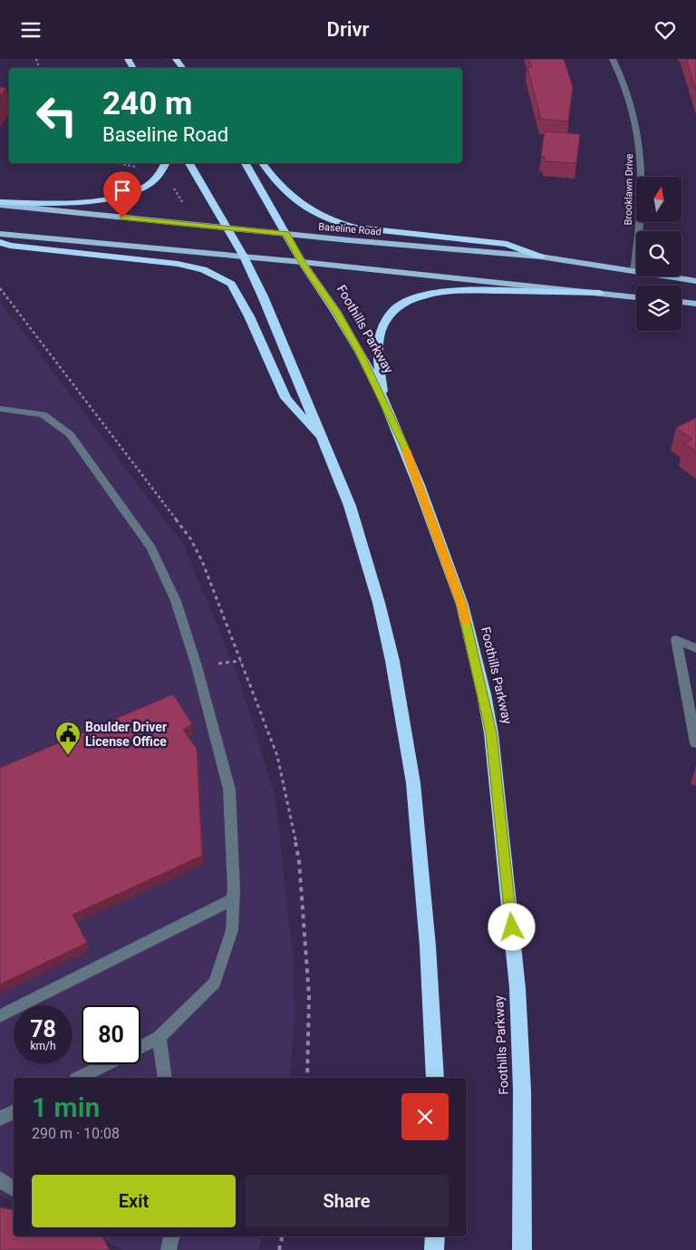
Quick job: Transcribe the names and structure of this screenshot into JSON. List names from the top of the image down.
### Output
{
  "streets": {
    "highway": ["Foothills Parkway"],
    "main road": ["Baseline Road"],
    "street": ["Brooklawn Drive"]
  },
  "crossings": [
    ["Brooklawn Drive", "Baseline Road"],
    ["Baseline Road", "Foothills Parkway"]
  ],
  "places": {
    "public building": ["Boulder Driver License Office"]
  },
  "north": "top",
  "page": {
    "header": "Drivr",
    "turn": ["240 m", "Baseline Road"],
    "speed": "78 km/h",
    "limit": "80",
    "heading": ["1 min", "290 m · 10:08"],
    "buttons": ["Exit", "Share"]
  }
}
